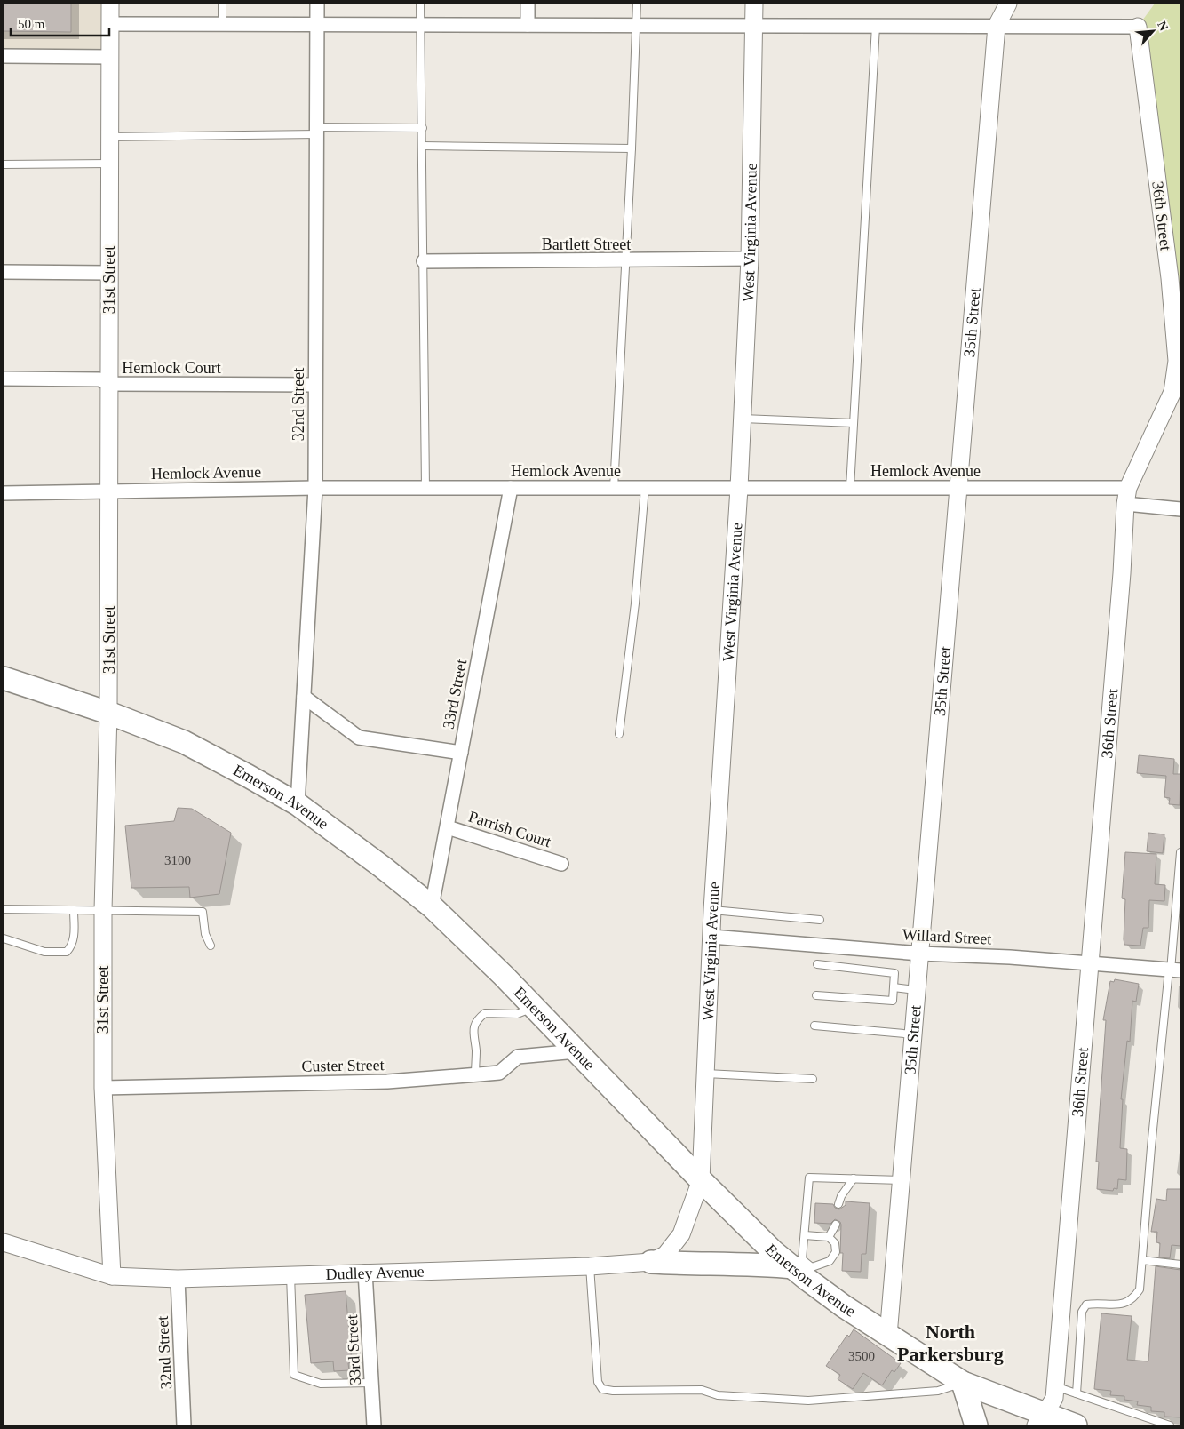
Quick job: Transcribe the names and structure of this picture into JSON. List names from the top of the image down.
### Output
{
  "streets": {
    "main road": ["Emerson Avenue"],
    "street": [
      "36th Street",
      "West Virginia Avenue",
      "Bartlett Street",
      "31st Street",
      "35th Street",
      "Hemlock Court",
      "32nd Street",
      "Hemlock Avenue",
      "33rd Street",
      "Parrish Court",
      "Willard Street",
      "Custer Street",
      "Dudley Avenue"
    ]
  },
  "crossings": [
    ["36th Street", "Hemlock Avenue"],
    ["36th Street", "Emerson Avenue"],
    ["36th Street", "Willard Street"],
    ["West Virginia Avenue", "Bartlett Street"],
    ["West Virginia Avenue", "Hemlock Avenue"],
    ["West Virginia Avenue", "Emerson Avenue"],
    ["West Virginia Avenue", "Willard Street"],
    ["31st Street", "Hemlock Court"],
    ["31st Street", "Hemlock Avenue"],
    ["31st Street", "Emerson Avenue"],
    ["31st Street", "Custer Street"],
    ["31st Street", "Dudley Avenue"],
    ["35th Street", "Hemlock Avenue"],
    ["35th Street", "Emerson Avenue"],
    ["35th Street", "Willard Street"],
    ["Hemlock Court", "32nd Street"],
    ["32nd Street", "Hemlock Avenue"],
    ["32nd Street", "Emerson Avenue"],
    ["32nd Street", "Dudley Avenue"],
    ["Hemlock Avenue", "33rd Street"],
    ["33rd Street", "Emerson Avenue"],
    ["33rd Street", "Parrish Court"],
    ["33rd Street", "Dudley Avenue"],
    ["Emerson Avenue", "Custer Street"]
  ],
  "districts": ["North Parkersburg"],
  "house_numbers": ["3100", "3500"],
  "scale_bar": "50 m",
  "north": "top right"
}
